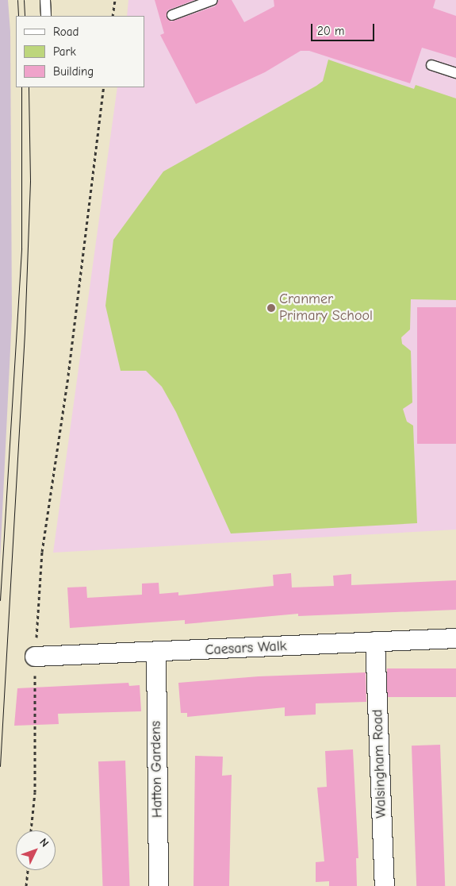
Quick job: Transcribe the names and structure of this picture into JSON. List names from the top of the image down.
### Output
{
  "streets": {
    "street": ["Caesars Walk", "Walsingham Road", "Hatton Gardens"]
  },
  "crossings": [
    ["Caesars Walk", "Walsingham Road"],
    ["Caesars Walk", "Hatton Gardens"]
  ],
  "places": ["Cranmer Primary School"],
  "legend": ["Road", "Park", "Building"],
  "scale_bar": "20 m",
  "north": "top right"
}
